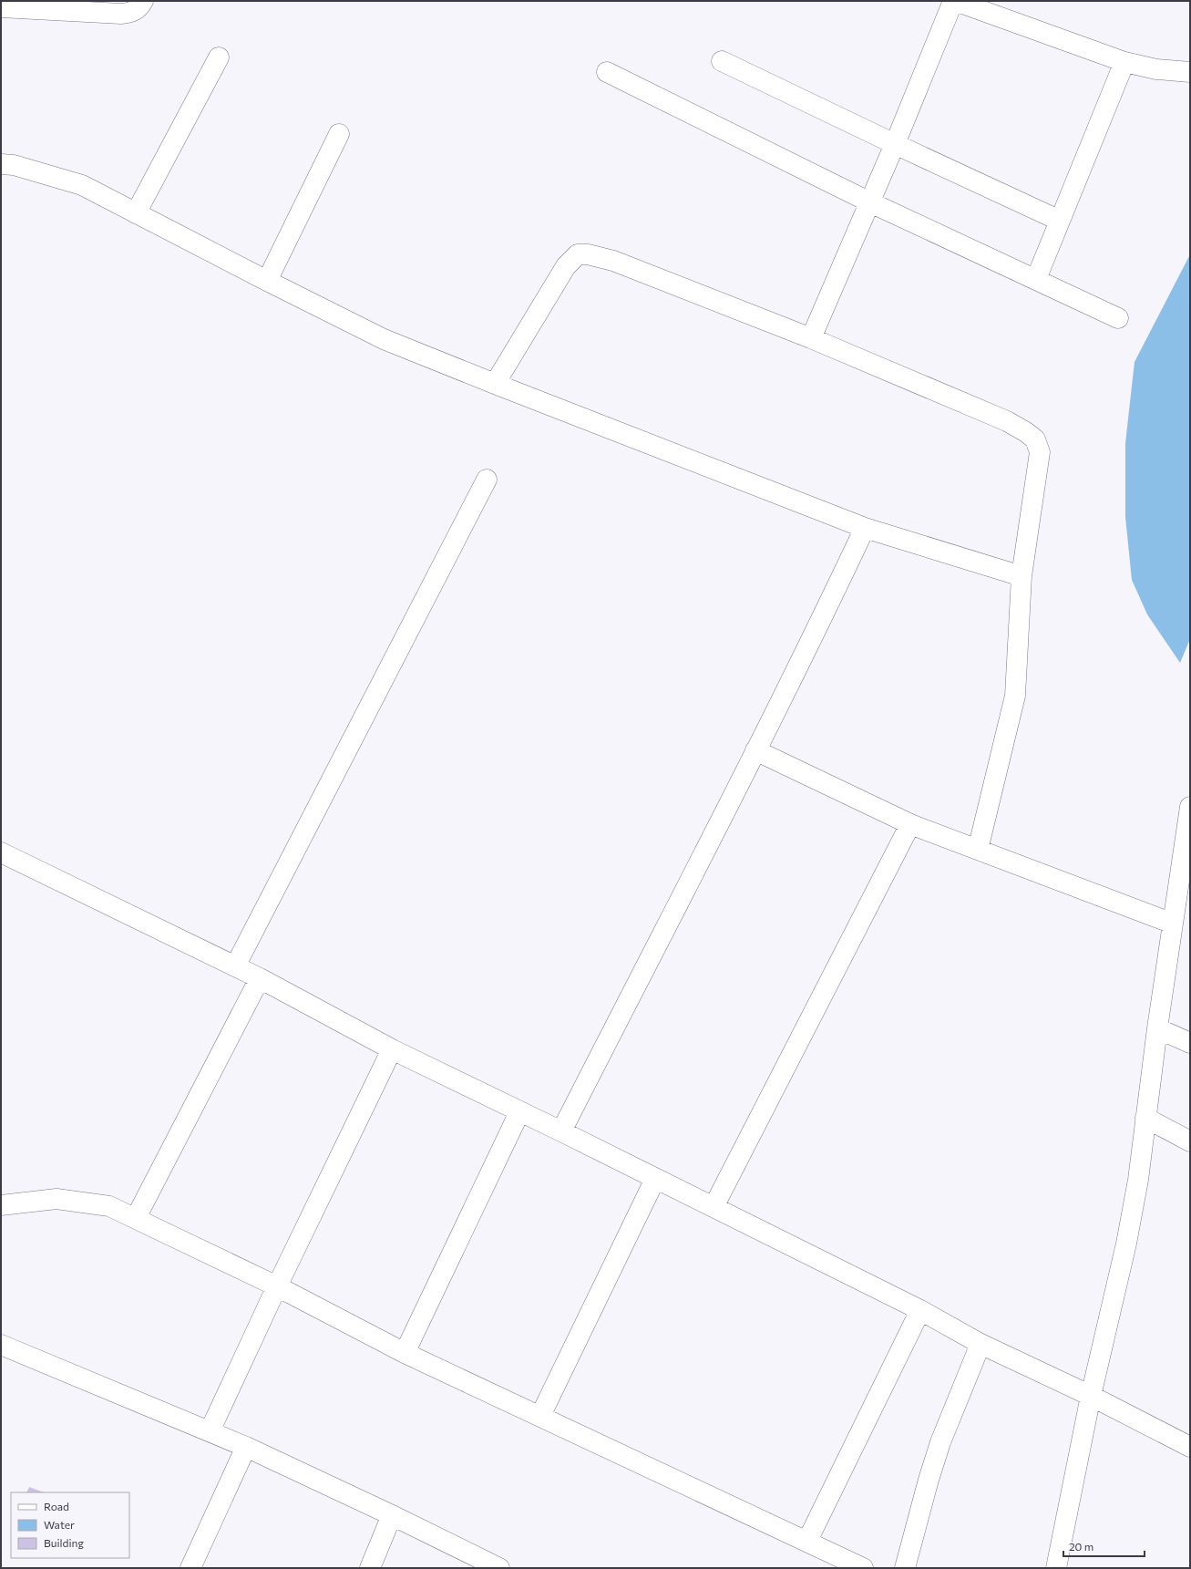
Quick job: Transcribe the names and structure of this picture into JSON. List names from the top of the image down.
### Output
{
  "legend": ["Road", "Water", "Building"],
  "scale_bar": "20 m"
}
